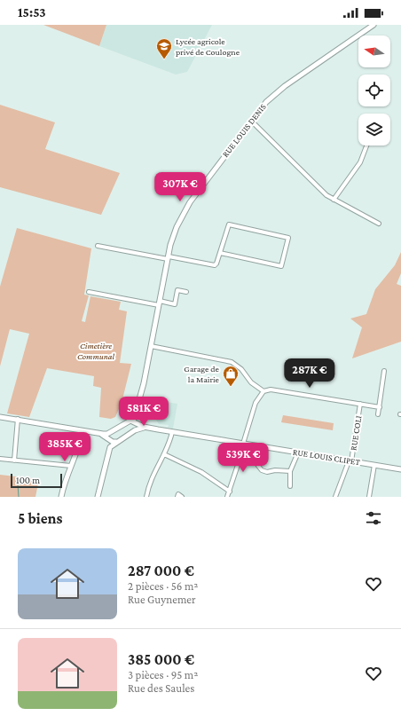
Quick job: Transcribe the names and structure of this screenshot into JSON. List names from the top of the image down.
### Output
{
  "streets": {
    "street": ["RUE LOUIS DENIS", "RUE COLI", "RUE LOUIS CLIPET"]
  },
  "crossings": [
    ["RUE LOUIS DENIS", "RUE LOUIS CLIPET"],
    ["RUE COLI", "RUE LOUIS CLIPET"]
  ],
  "parks": ["Cimetière Communal"],
  "places": {
    "school or university": ["Lycée agricole privé de Coulogne"],
    "shop": ["Garage de la Mairie"]
  },
  "scale_bar": "100 m",
  "north": "left",
  "page": {
    "status": "15:53",
    "price": [
      "307K €",
      "287K €",
      "581K €",
      "385K €",
      "539K €"
    ],
    "scale": "100 m",
    "heading": "5 biens",
    "list": [
      {
        "name": "287 000 €",
        "note": "2 pièces · 56 m² · Rue Guynemer"
      },
      {
        "name": "385 000 €",
        "note": "3 pièces · 95 m² · Rue des Saules"
      }
    ]
  }
}
